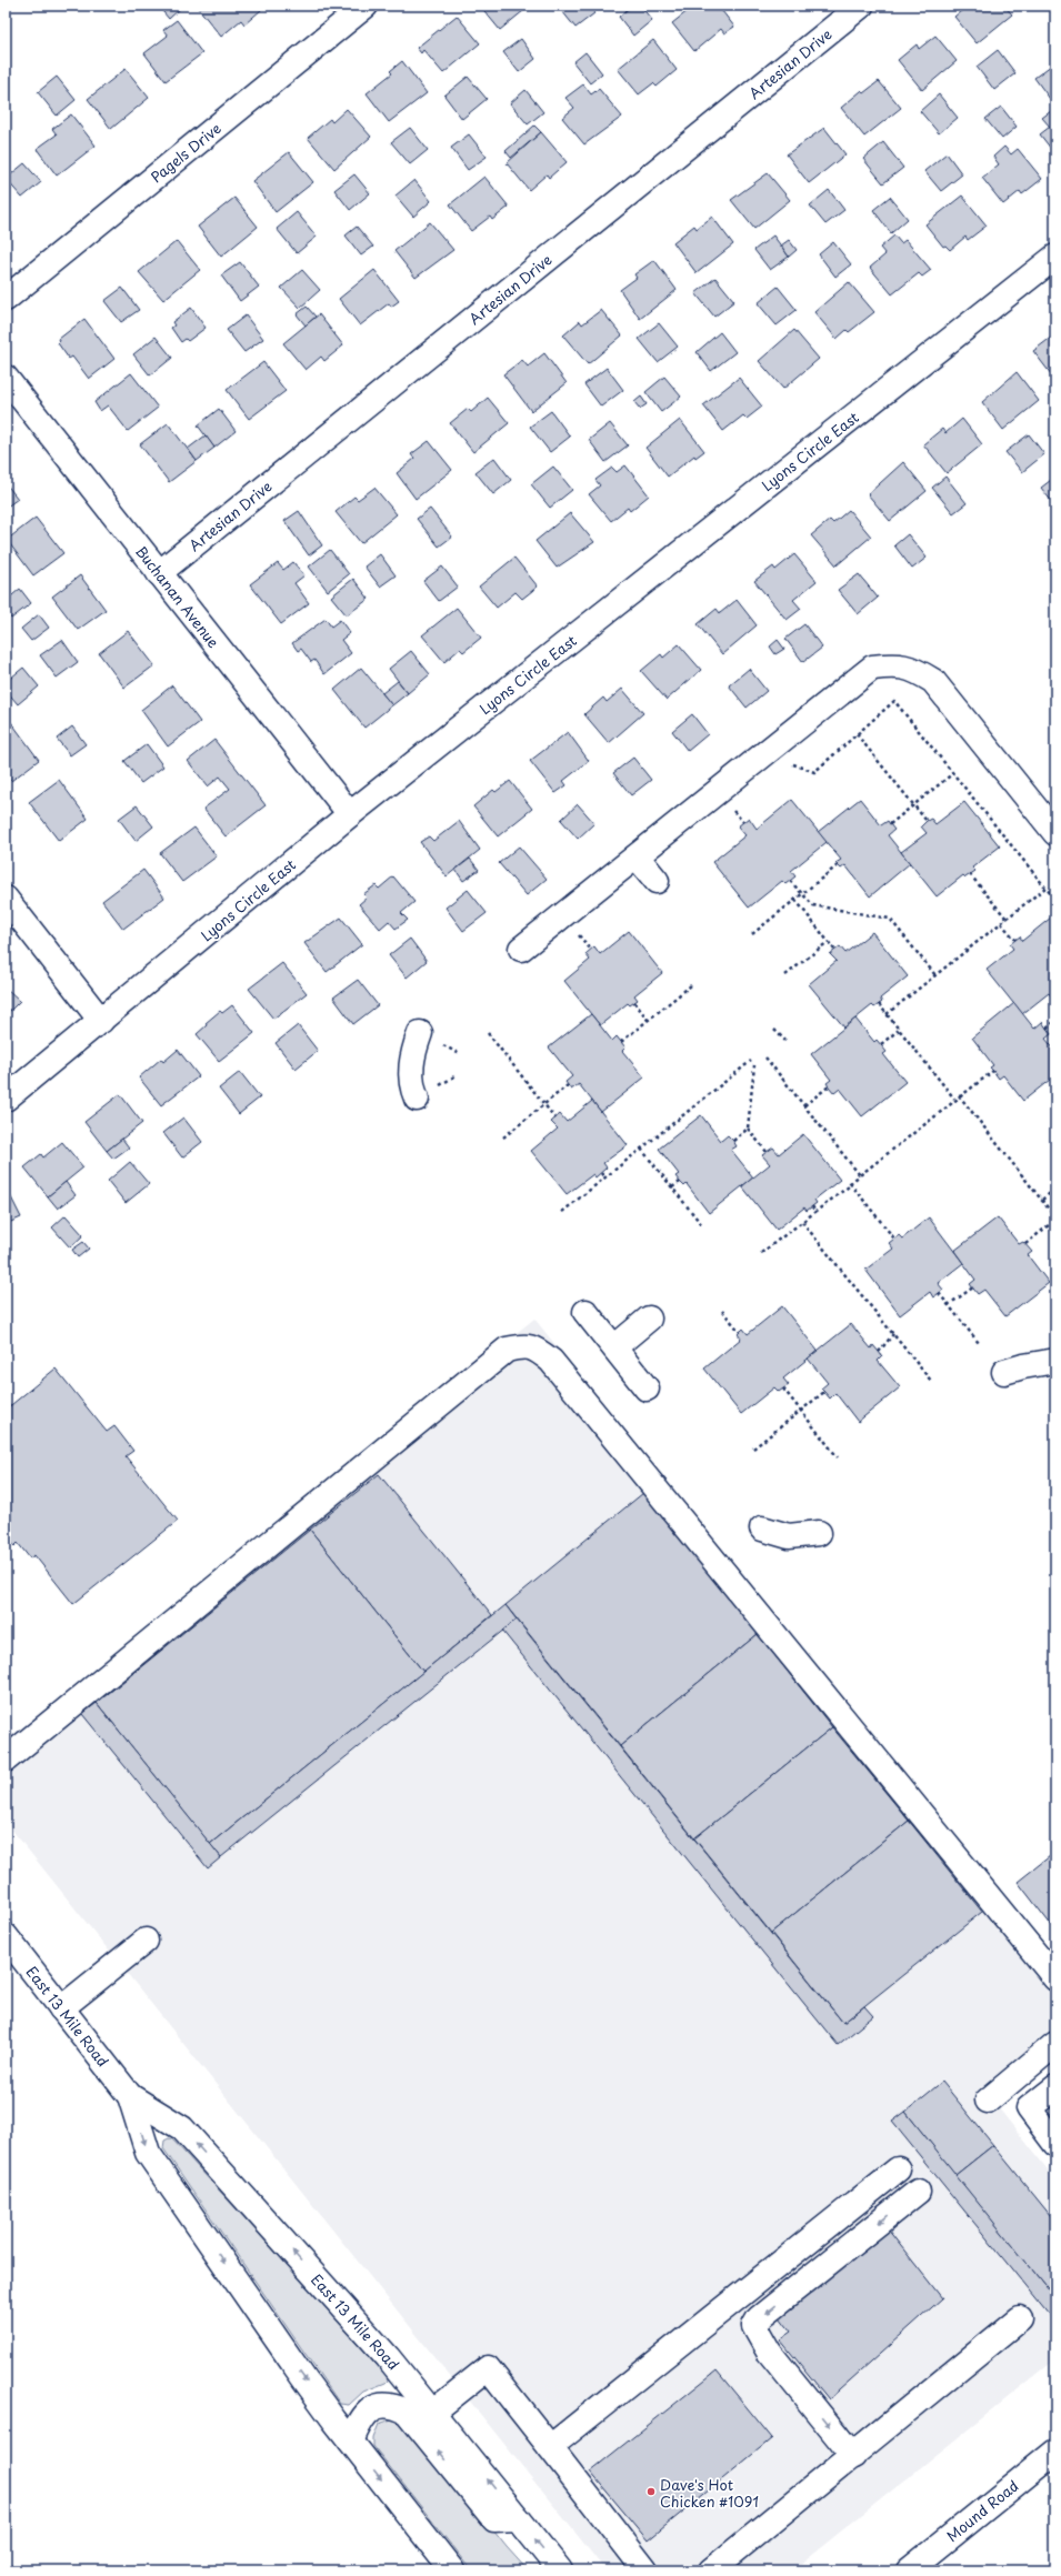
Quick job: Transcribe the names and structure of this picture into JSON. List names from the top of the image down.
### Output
{
  "streets": {
    "street": [
      "Artesian Drive",
      "Pagels Drive",
      "Lyons Circle East",
      "Buchanan Avenue",
      "East 13 Mile Road",
      "Mound Road"
    ]
  },
  "crossings": [
    ["Artesian Drive", "Buchanan Avenue"],
    ["Lyons Circle East", "Buchanan Avenue"]
  ],
  "places": ["Dave's Hot Chicken #1091"]
}
